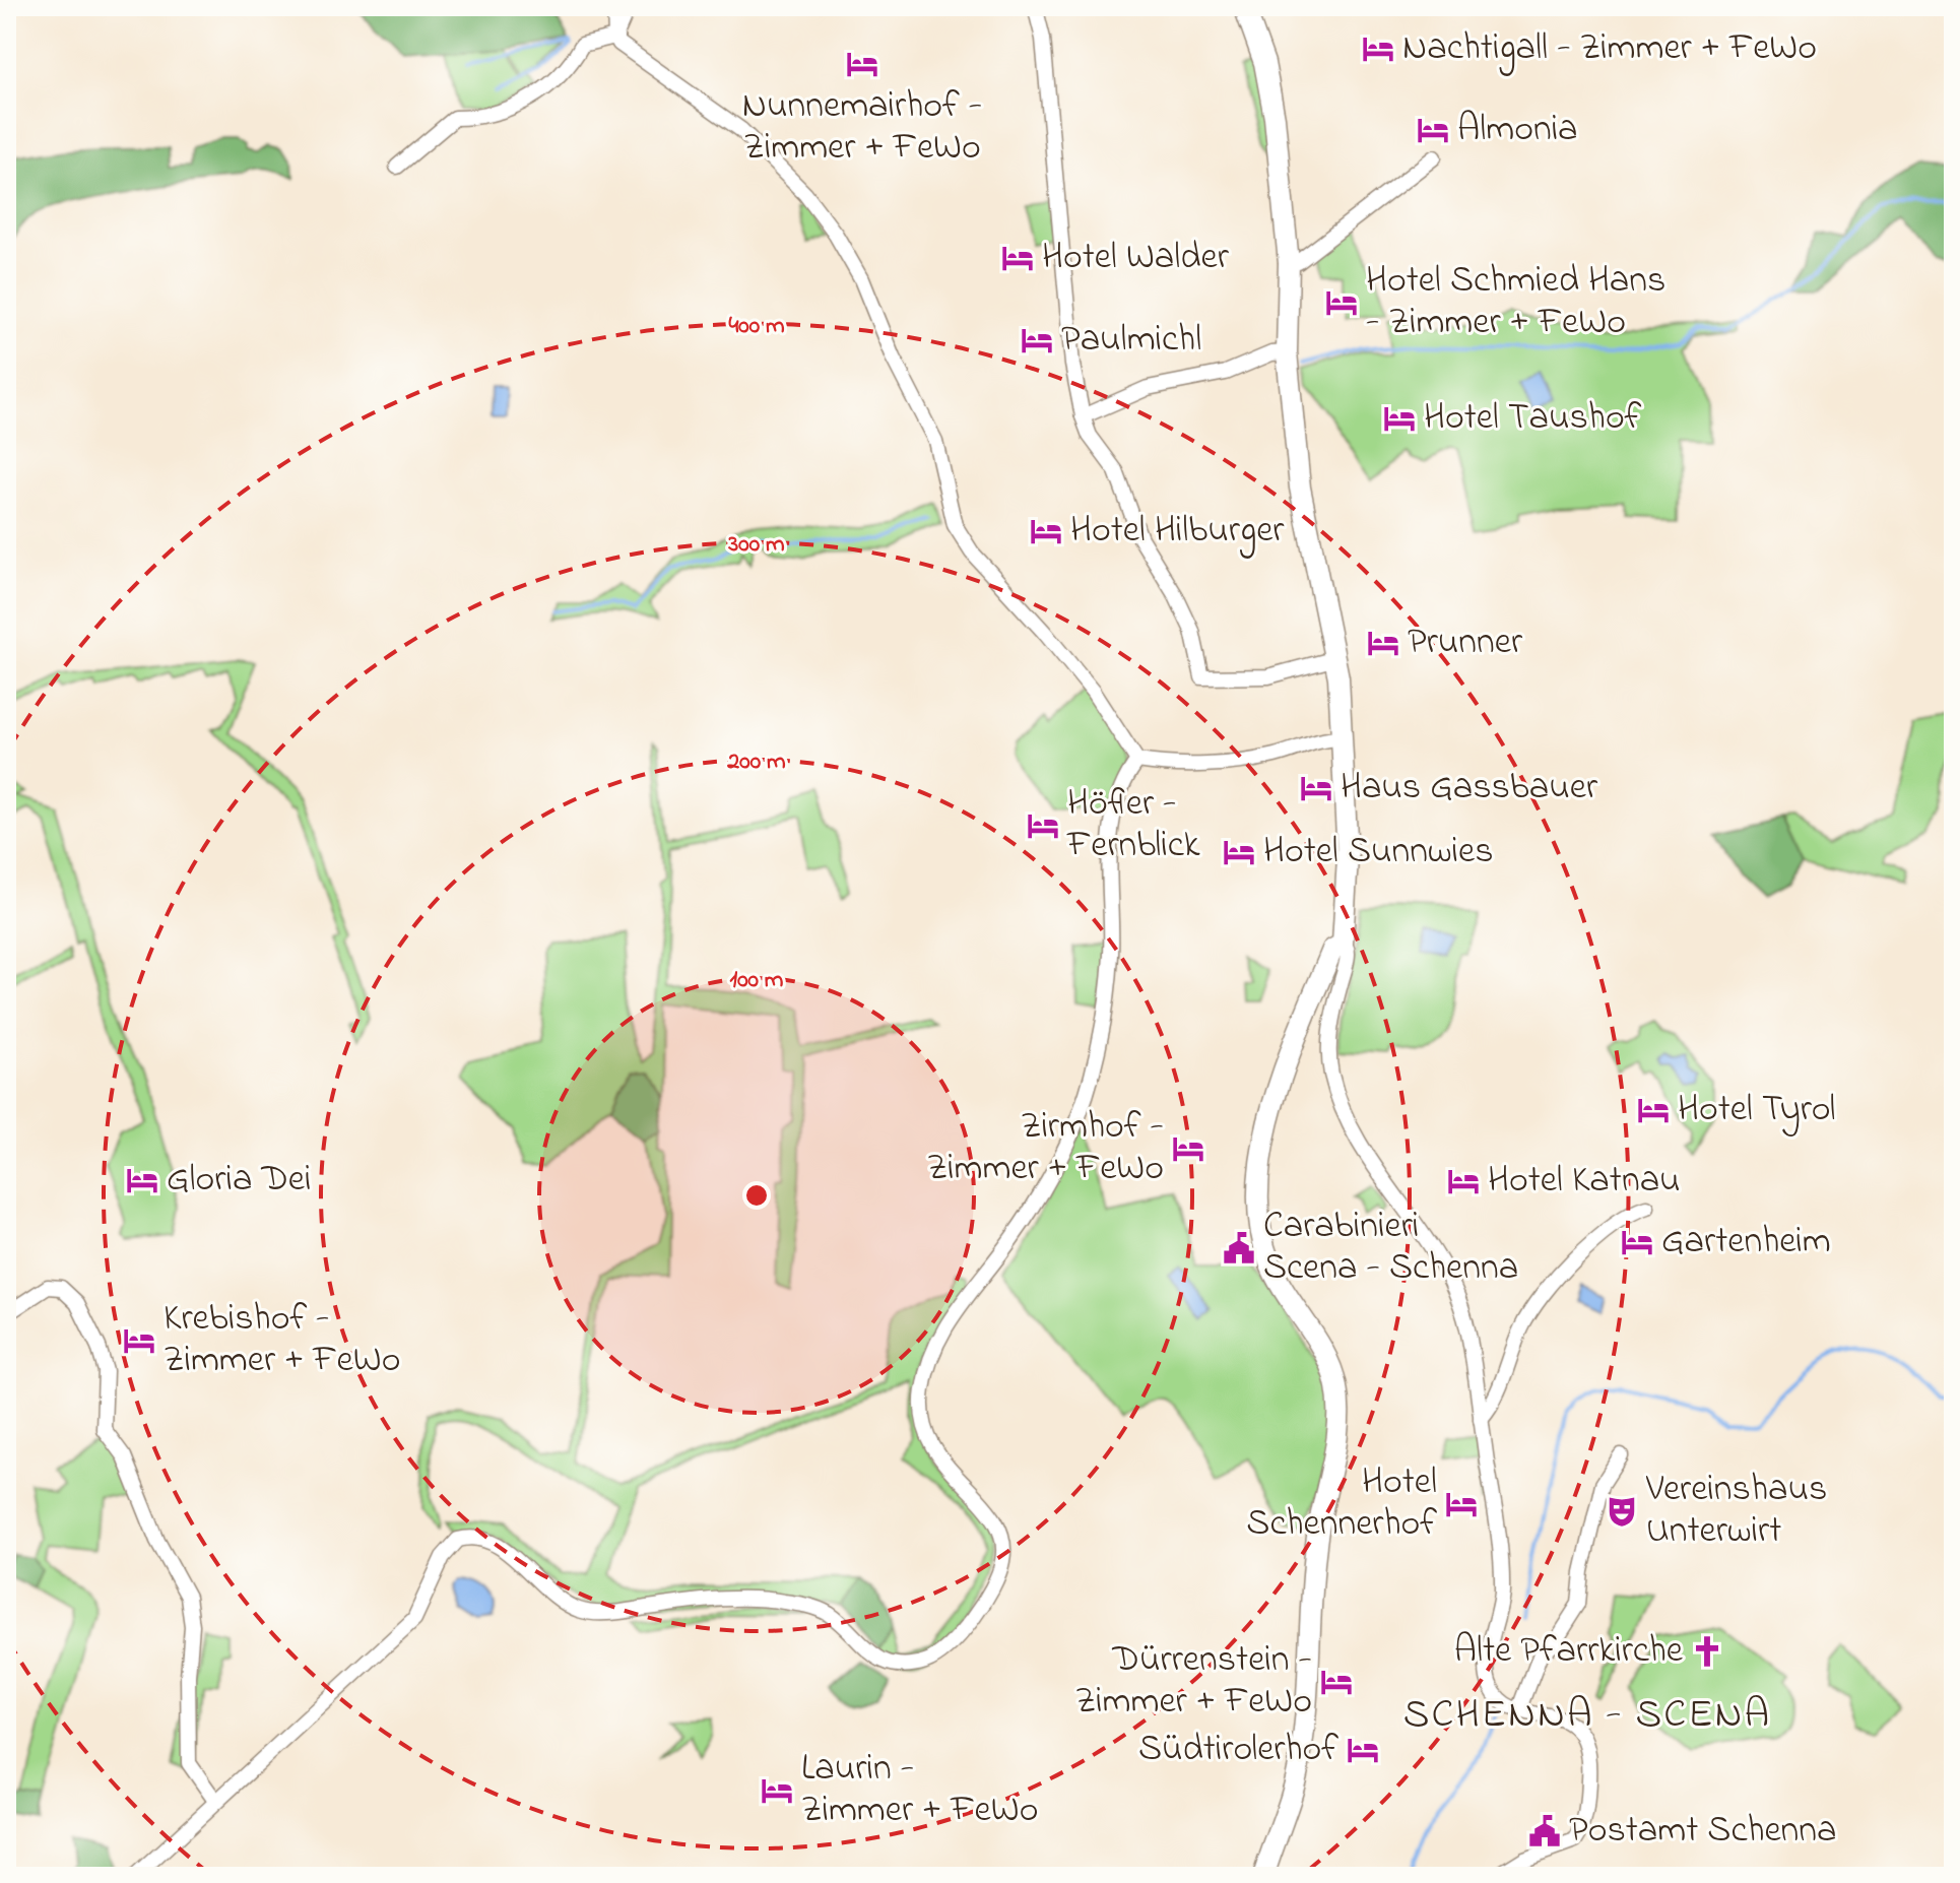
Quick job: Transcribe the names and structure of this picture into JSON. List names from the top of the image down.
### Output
{
  "districts": ["SCHENNA - SCENA"],
  "places": {
    "hotel": [
      "Nachtigall - Zimmer + FeWo",
      "Nunnemairhof - Zimmer + FeWo",
      "Almonia",
      "Hotel Walder",
      "Hotel Schmied Hans - Zimmer + FeWo",
      "Paulmichl",
      "Hotel Taushof",
      "Hotel Hilburger",
      "Prunner",
      "Haus Gassbauer",
      "Höfler - Fernblick",
      "Hotel Sunnwies",
      "Hotel Tyrol",
      "Zirmhof - Zimmer + FeWo",
      "Gloria Dei",
      "Hotel Katnau",
      "Gartenheim",
      "Krebishof - Zimmer + FeWo",
      "Hotel Schennerhof",
      "Dürrenstein - Zimmer + FeWo",
      "Südtirolerhof",
      "Laurin - Zimmer + FeWo"
    ],
    "public building": ["Carabinieri Scena - Schenna", "Postamt Schenna"],
    "theatre": ["Vereinshaus Unterwirt"],
    "church": ["Alte Pfarrkirche"]
  },
  "rings": [
    "400 m",
    "300 m",
    "200 m",
    "100 m"
  ]
}
